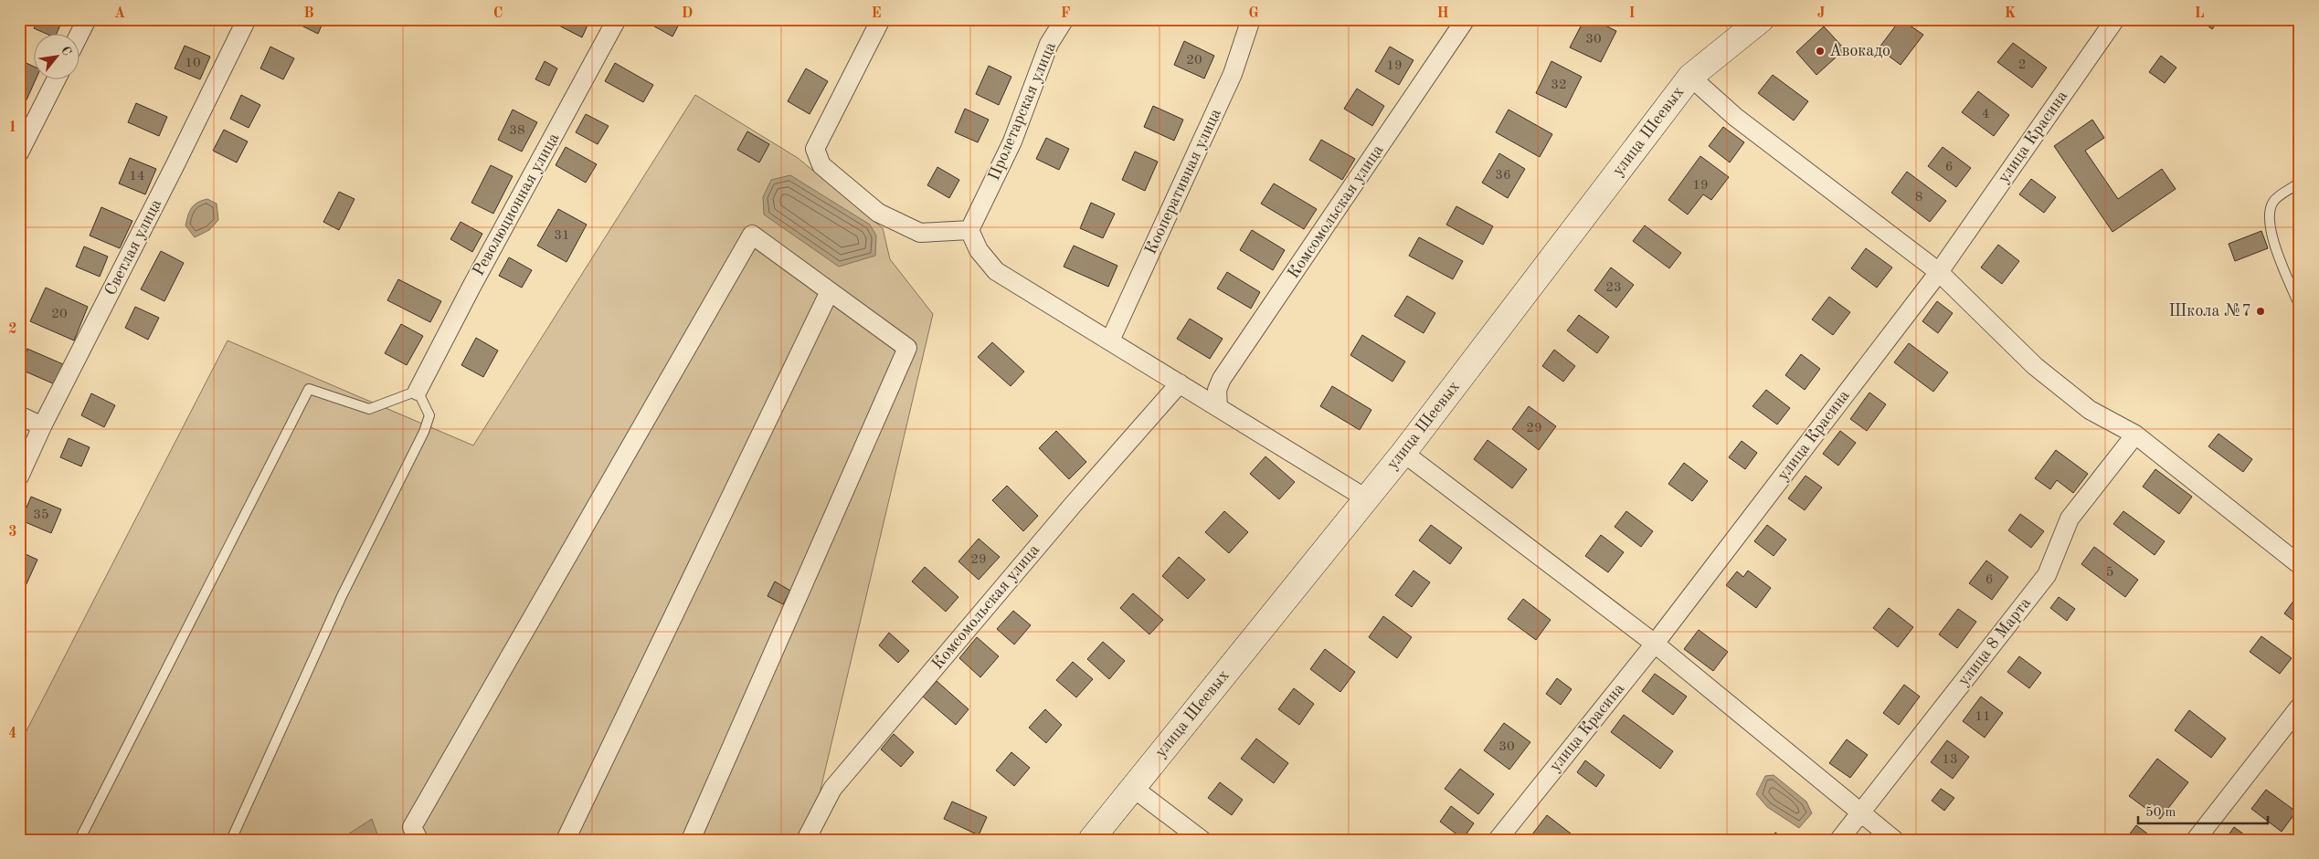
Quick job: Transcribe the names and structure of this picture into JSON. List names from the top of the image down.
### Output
{
  "streets": {
    "main road": ["улица Шеевых"],
    "street": [
      "Пролетарская улица",
      "улица Красина",
      "Кооперативная улица",
      "Революционная улица",
      "Комсомольская улица",
      "Светлая улица",
      "улица 8 Марта"
    ]
  },
  "places": ["Авокадо", "Школа №7"],
  "house_numbers": [
    "30",
    "20",
    "10",
    "2",
    "19",
    "32",
    "4",
    "38",
    "6",
    "36",
    "14",
    "19",
    "8",
    "31",
    "23",
    "20",
    "29",
    "35",
    "29",
    "5",
    "6",
    "11",
    "30",
    "13"
  ],
  "scale_bar": "50 m",
  "north": "top right",
  "grid": {
    "columns": [
      "A",
      "B",
      "C",
      "D",
      "E",
      "F",
      "G",
      "H",
      "I",
      "J",
      "K",
      "L"
    ],
    "rows": [
      "1",
      "2",
      "3",
      "4"
    ]
  }
}
